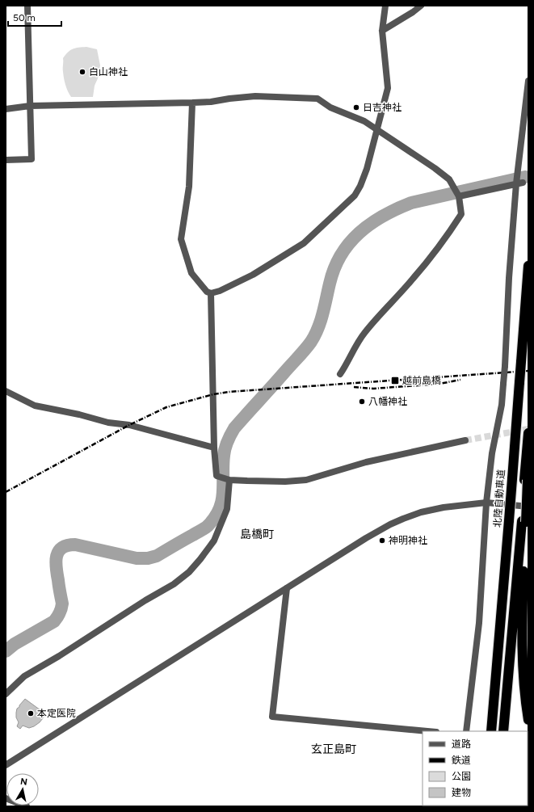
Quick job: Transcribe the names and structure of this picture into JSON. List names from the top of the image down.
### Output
{
  "streets": {
    "highway": ["北陸自動車道"]
  },
  "districts": ["島橋町", "玄正島町"],
  "places": {
    "other": [
      "白山神社",
      "日吉神社",
      "八幡神社",
      "神明神社",
      "本定医院"
    ],
    "transit": ["越前島橋"]
  },
  "legend": [
    "道路",
    "鉄道",
    "公園",
    "建物"
  ],
  "scale_bar": "50 m",
  "north": "top"
}
